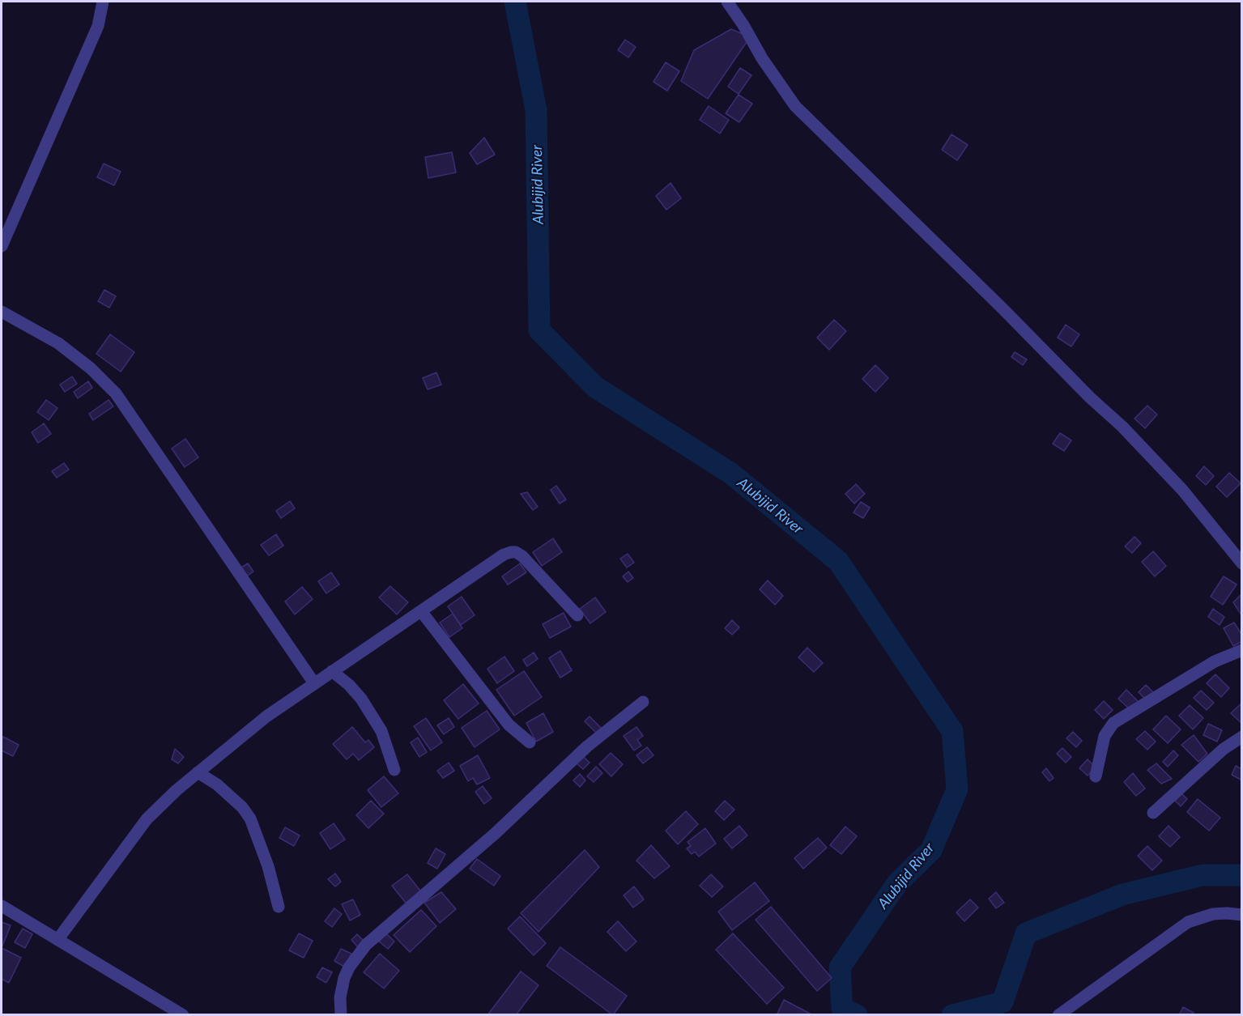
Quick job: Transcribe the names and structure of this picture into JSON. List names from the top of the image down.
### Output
{
  "water": ["Alubijid River"]
}
